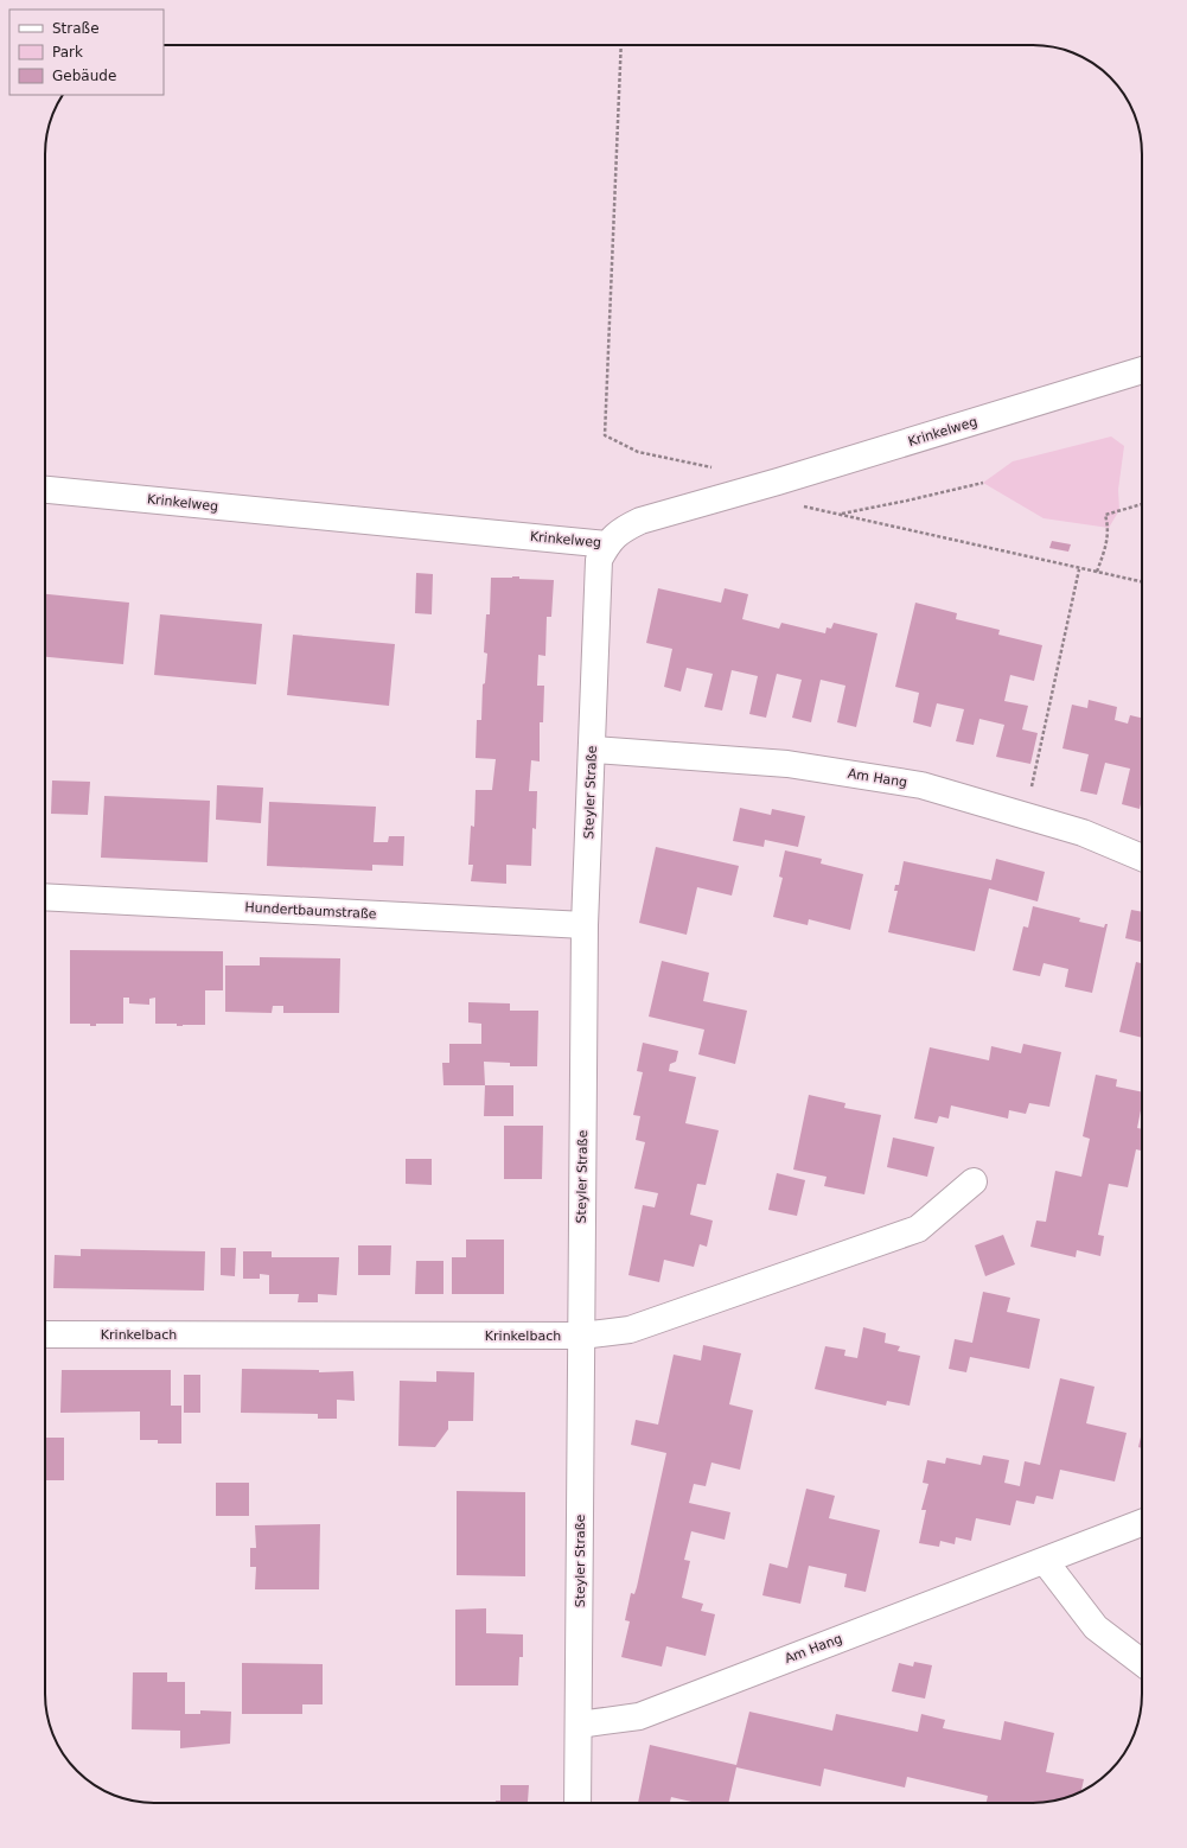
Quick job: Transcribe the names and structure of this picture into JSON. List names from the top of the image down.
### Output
{
  "streets": {
    "street": [
      "Krinkelweg",
      "Am Hang",
      "Steyler Straße",
      "Hundertbaumstraße",
      "Krinkelbach"
    ]
  },
  "crossings": [
    ["Krinkelweg", "Steyler Straße"],
    ["Am Hang", "Steyler Straße"],
    ["Steyler Straße", "Hundertbaumstraße"],
    ["Steyler Straße", "Krinkelbach"]
  ],
  "legend": ["Straße", "Park", "Gebäude"]
}
